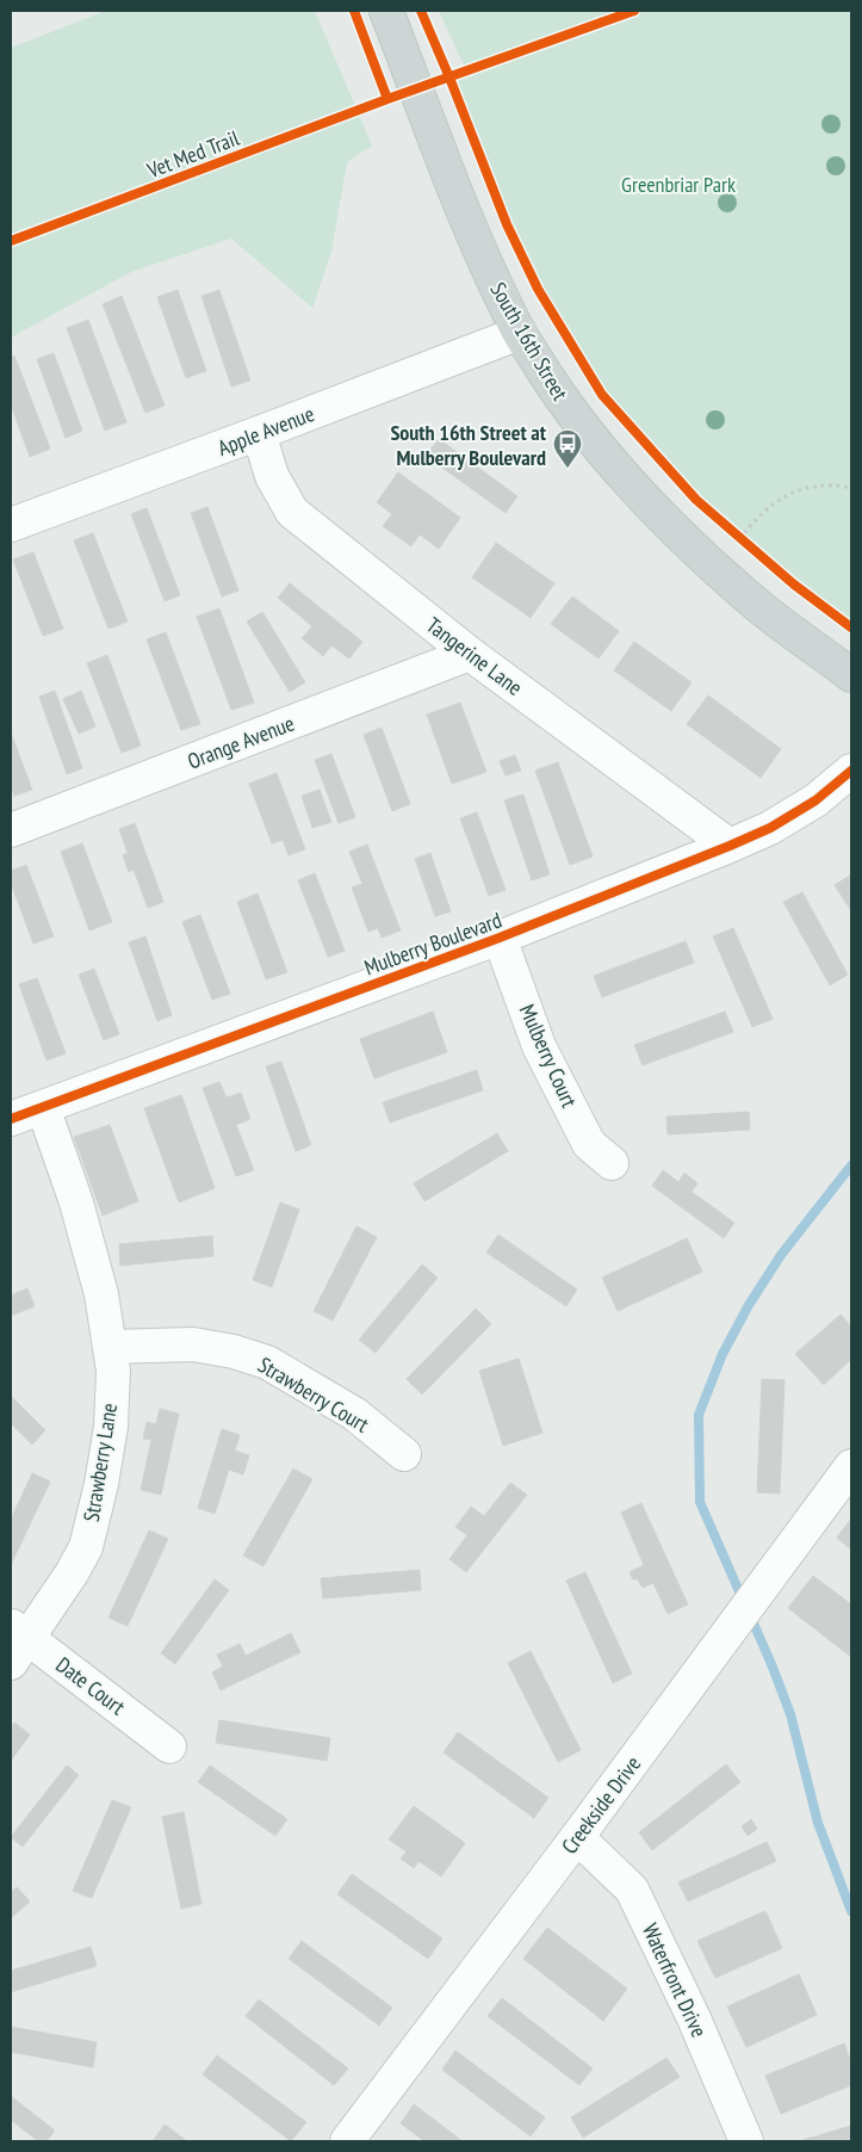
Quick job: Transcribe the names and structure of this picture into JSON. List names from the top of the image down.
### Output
{
  "streets": {
    "main road": ["South 16th Street"],
    "street": [
      "Apple Avenue",
      "Tangerine Lane",
      "Orange Avenue",
      "Mulberry Boulevard",
      "Mulberry Court",
      "Strawberry Court",
      "Strawberry Lane",
      "Date Court",
      "Creekside Drive",
      "Waterfront Drive"
    ],
    "cycle path": ["Vet Med Trail"]
  },
  "crossings": [
    ["South 16th Street", "Apple Avenue"],
    ["Apple Avenue", "Tangerine Lane"],
    ["Tangerine Lane", "Orange Avenue"],
    ["Tangerine Lane", "Mulberry Boulevard"],
    ["Mulberry Boulevard", "Mulberry Court"],
    ["Mulberry Boulevard", "Strawberry Lane"],
    ["Strawberry Court", "Strawberry Lane"],
    ["Strawberry Lane", "Date Court"],
    ["Creekside Drive", "Waterfront Drive"]
  ],
  "parks": ["Greenbriar Park"],
  "places": {
    "bus stop": ["South 16th Street at Mulberry Boulevard"]
  }
}
